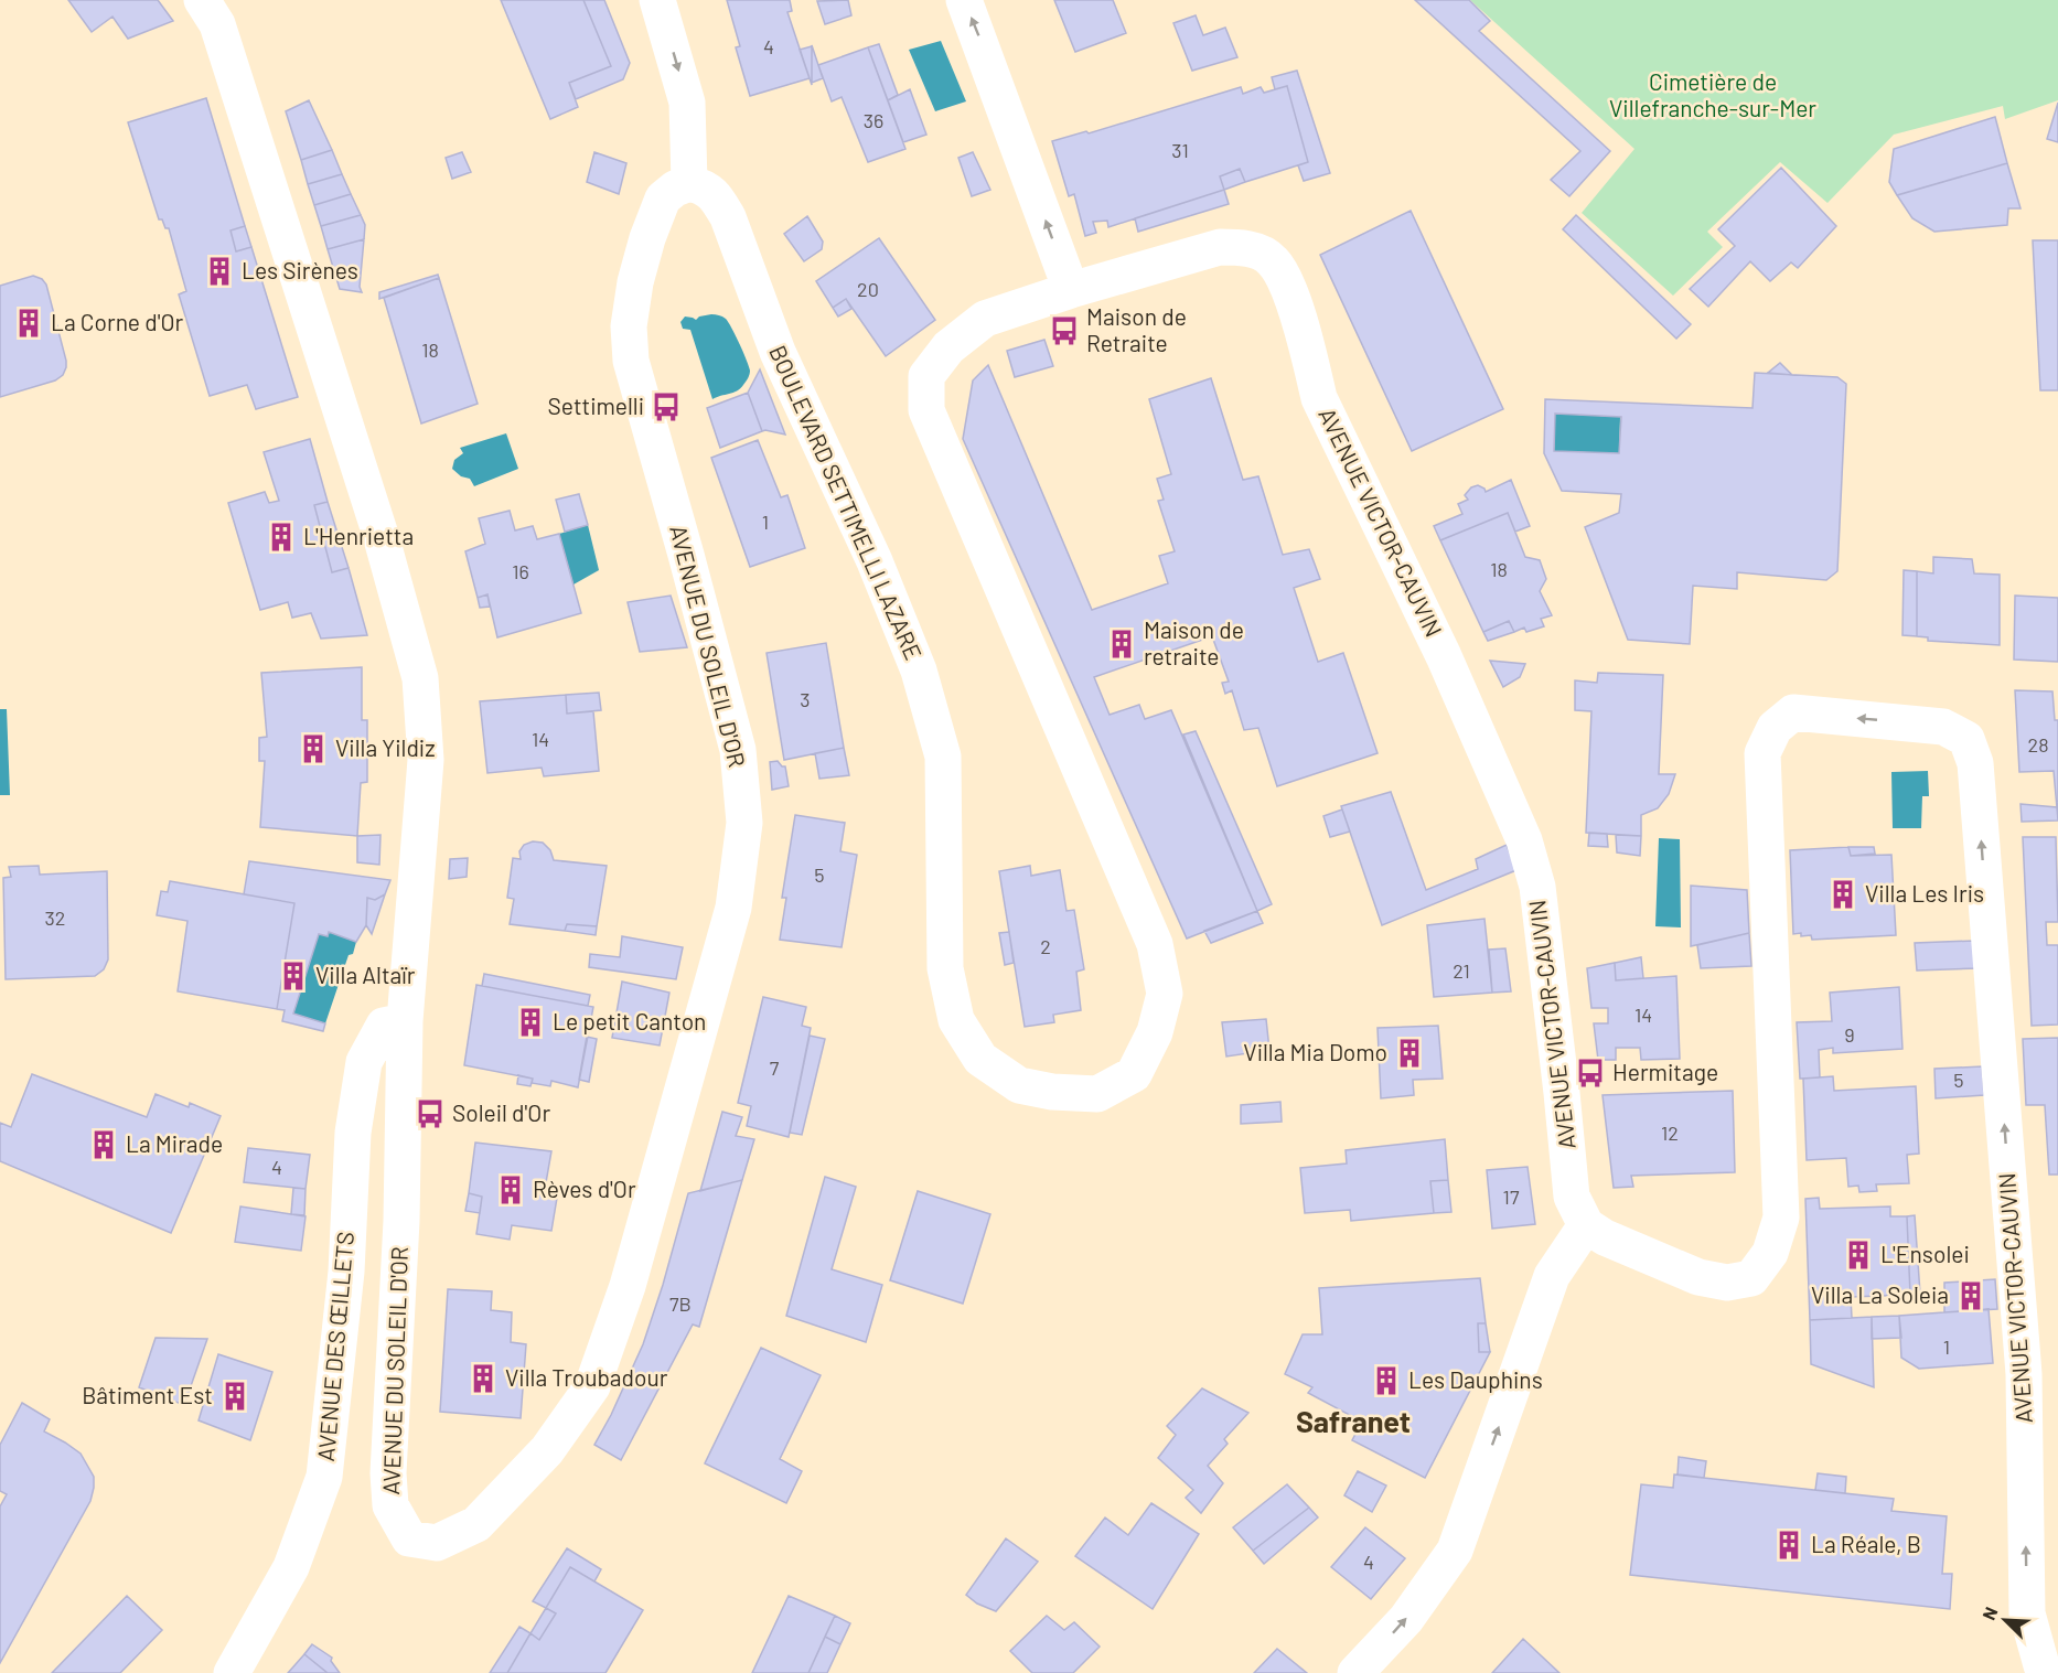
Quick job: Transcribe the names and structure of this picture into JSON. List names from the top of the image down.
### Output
{
  "streets": {
    "street": [
      "BOULEVARD SETTIMELLI LAZARE",
      "AVENUE VICTOR-CAUVIN",
      "AVENUE DU SOLEIL D'OR",
      "AVENUE DES ŒILLETS"
    ]
  },
  "crossings": [
    ["BOULEVARD SETTIMELLI LAZARE", "AVENUE VICTOR-CAUVIN"],
    ["BOULEVARD SETTIMELLI LAZARE", "AVENUE DU SOLEIL D'OR"],
    ["AVENUE DU SOLEIL D'OR", "AVENUE DES ŒILLETS"]
  ],
  "districts": ["Safranet"],
  "parks": ["Cimetière de Villefranche-sur-Mer"],
  "places": {
    "building": [
      "Les Sirènes",
      "La Corne d'Or",
      "L'Henrietta",
      "Maison de retraite",
      "Villa Yildiz",
      "Villa Les Iris",
      "Villa Altaïr",
      "Le petit Canton",
      "Villa Mia Domo",
      "La Mirade",
      "Rèves d'Or",
      "L'Ensolei",
      "Villa La Soleia",
      "Villa Troubadour",
      "Les Dauphins",
      "Bâtiment Est",
      "La Réale, B"
    ],
    "bus stop": [
      "Maison de Retraite",
      "Settimelli",
      "Hermitage",
      "Soleil d'Or"
    ]
  },
  "house_numbers": [
    "4",
    "36",
    "31",
    "20",
    "18",
    "1",
    "18",
    "16",
    "3",
    "14",
    "28",
    "5",
    "32",
    "2",
    "21",
    "14",
    "9",
    "7",
    "5",
    "12",
    "4",
    "17",
    "7B",
    "1",
    "4"
  ],
  "north": "top left"
}
